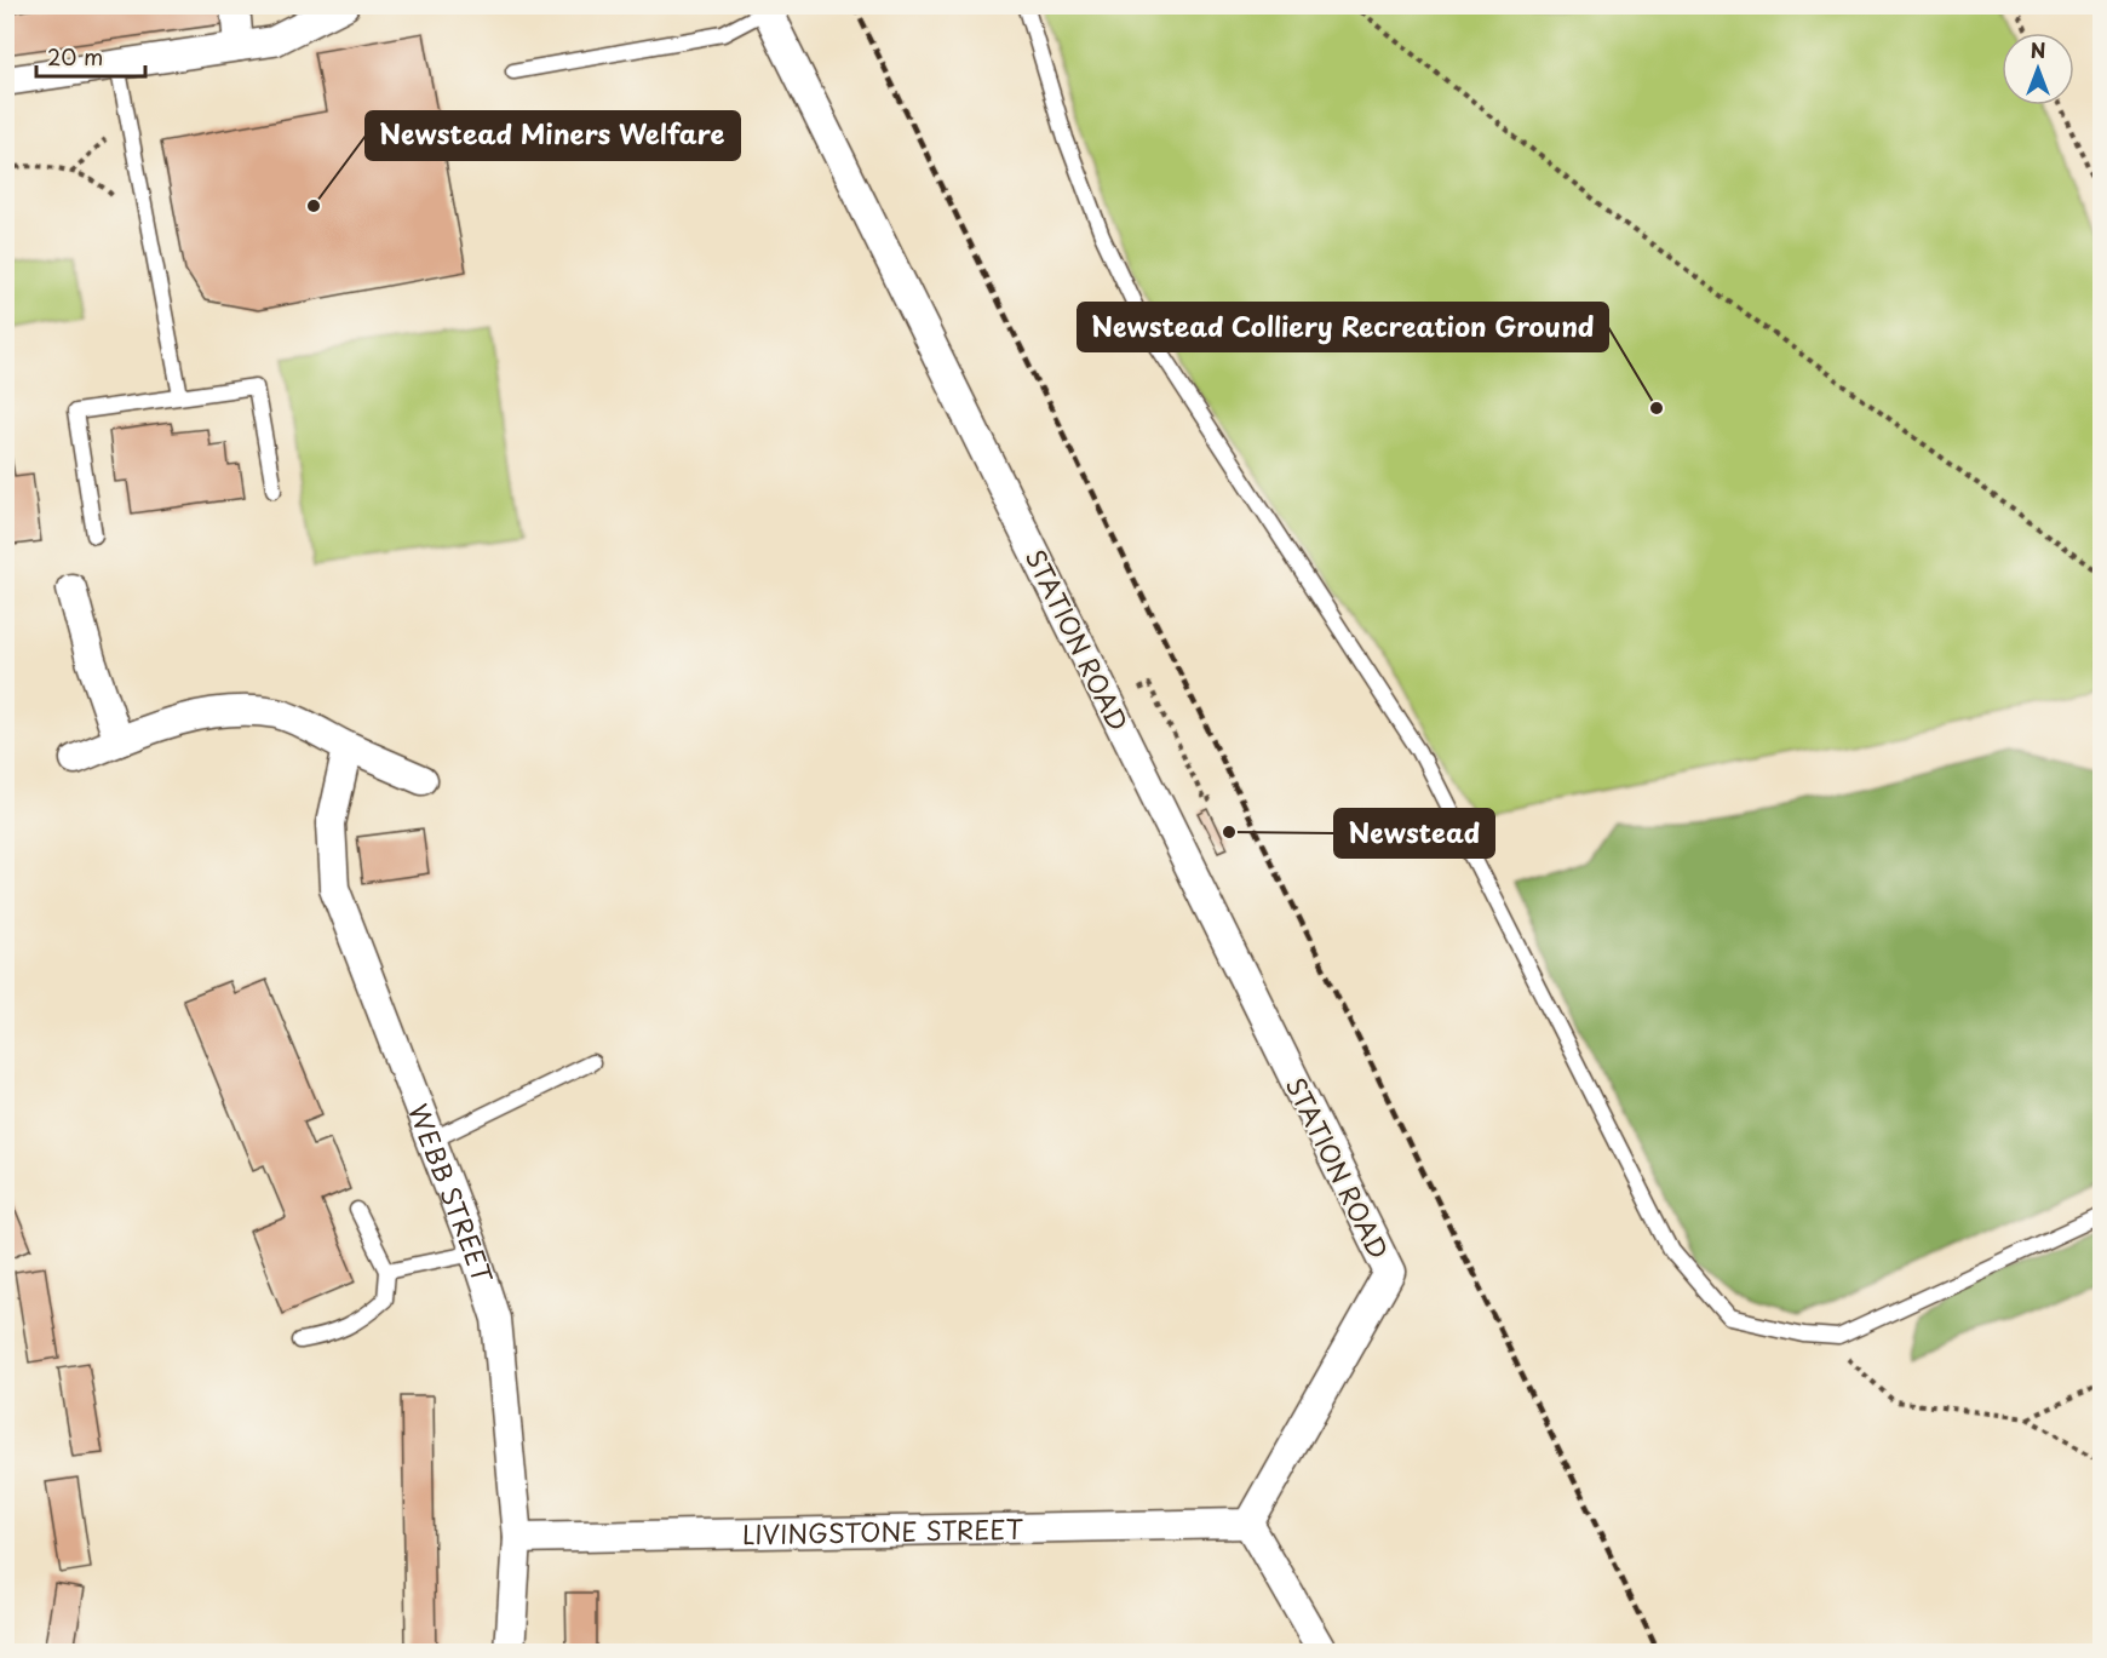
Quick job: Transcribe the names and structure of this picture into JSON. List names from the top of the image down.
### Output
{
  "streets": {
    "street": ["STATION ROAD", "WEBB STREET", "LIVINGSTONE STREET"]
  },
  "crossings": [
    ["STATION ROAD", "LIVINGSTONE STREET"],
    ["WEBB STREET", "LIVINGSTONE STREET"]
  ],
  "places": ["Newstead Miners Welfare", "Newstead Colliery Recreation Ground", "Newstead"],
  "scale_bar": "20 m",
  "north": "top"
}
